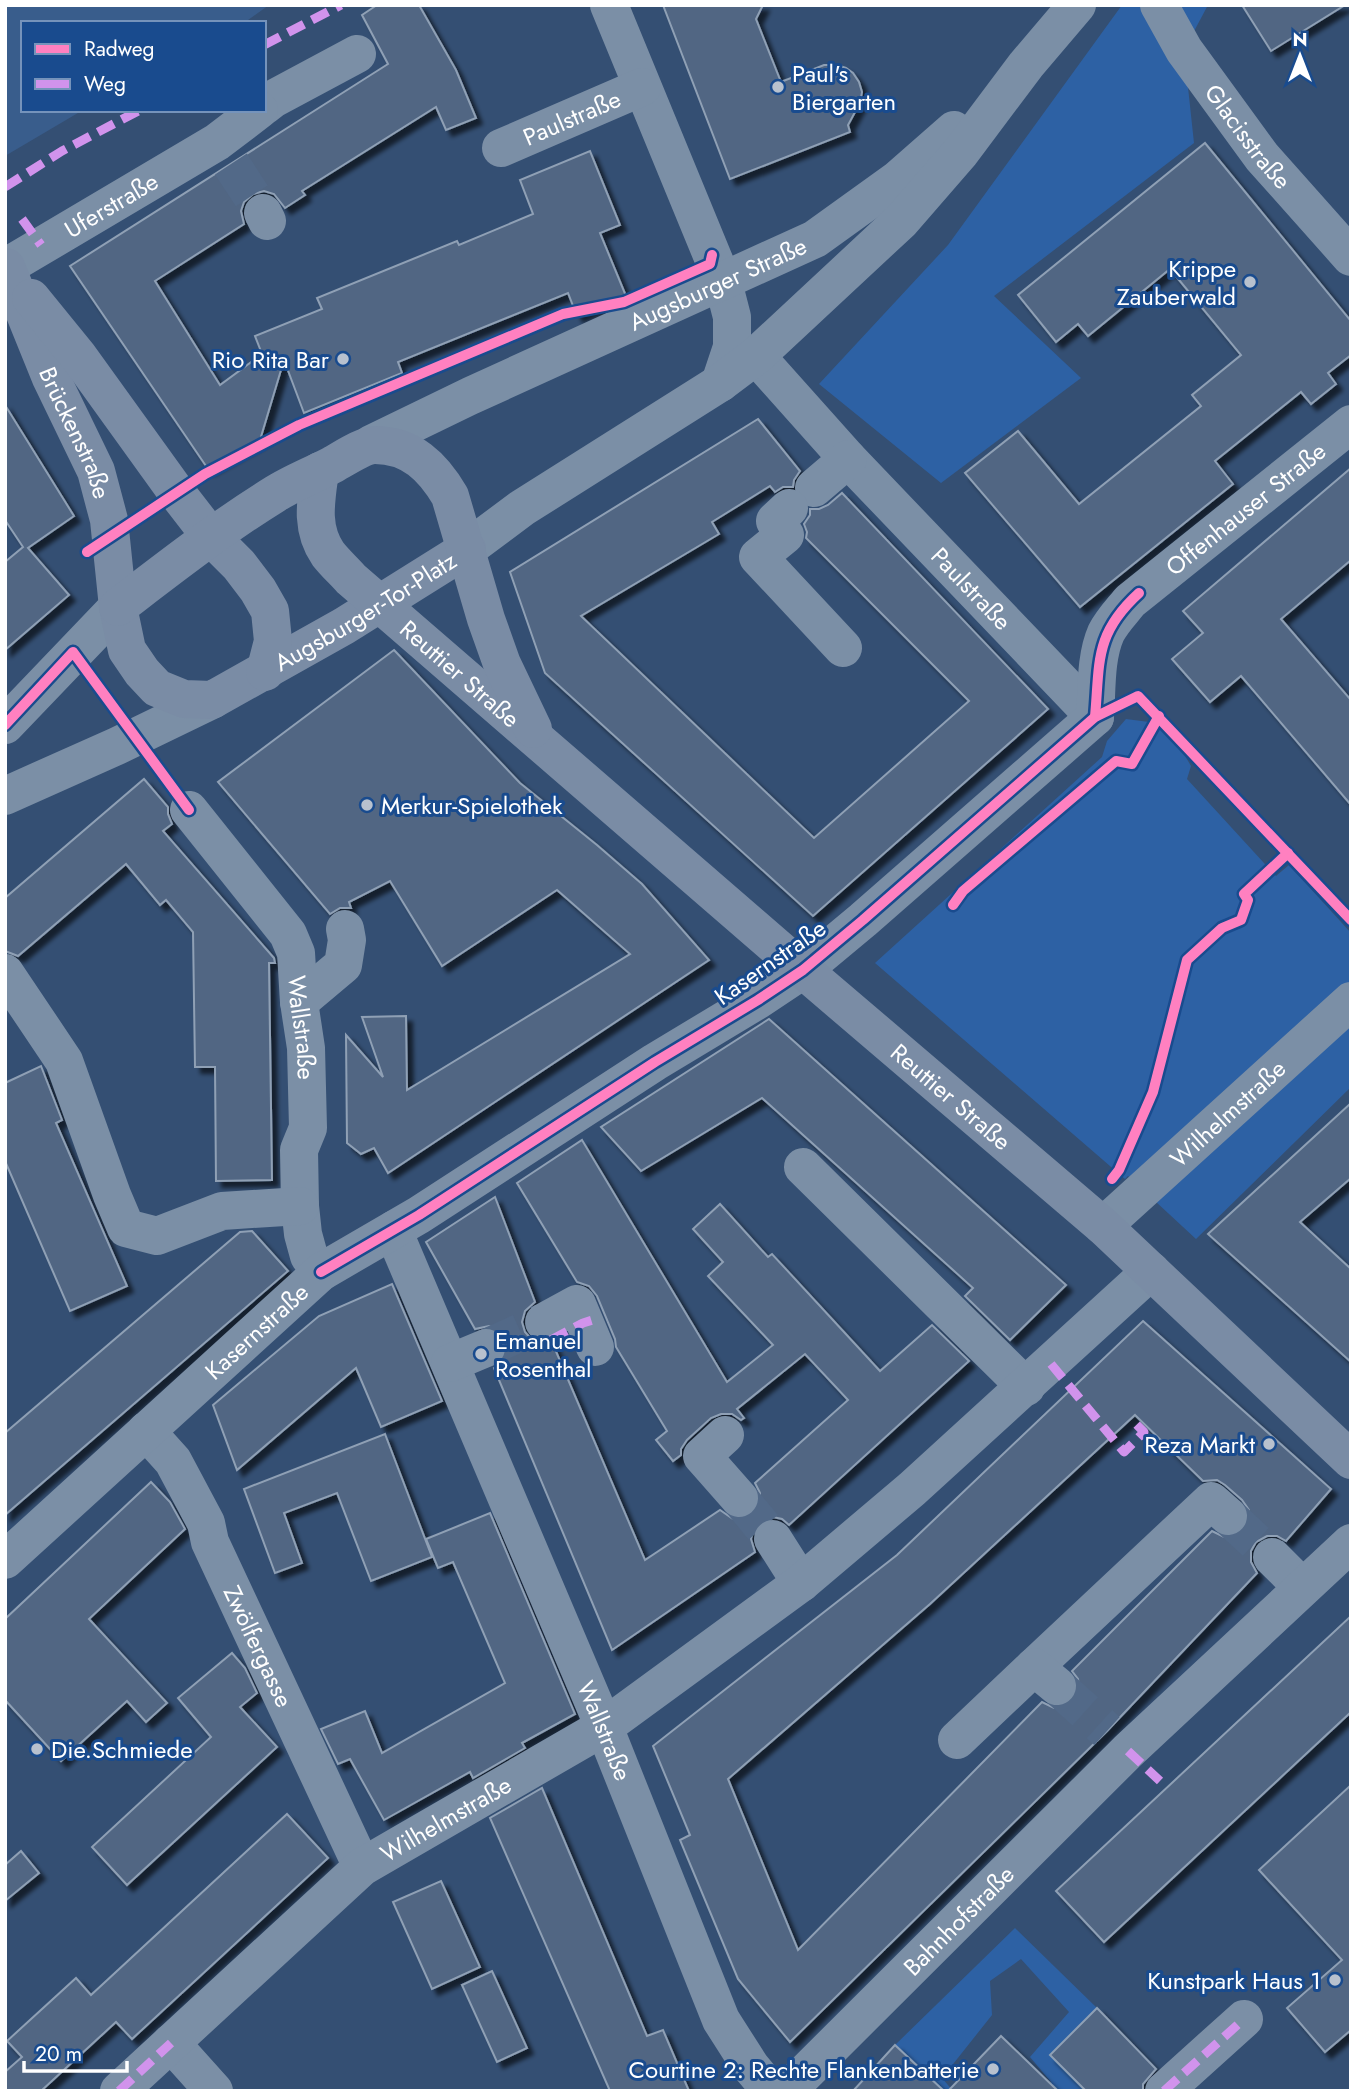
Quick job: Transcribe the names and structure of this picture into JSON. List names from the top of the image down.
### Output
{
  "streets": {
    "main road": ["Brückenstraße", "Augsburger-Tor-Platz", "Reuttier Straße"],
    "street": [
      "Paulstraße",
      "Glacisstraße",
      "Uferstraße",
      "Augsburger Straße",
      "Offenhauser Straße",
      "Kasernstraße",
      "Wallstraße",
      "Wilhelmstraße",
      "Zwölfergasse",
      "Bahnhofstraße"
    ]
  },
  "crossings": [
    ["Paulstraße", "Augsburger Straße"],
    ["Paulstraße", "Offenhauser Straße"],
    ["Paulstraße", "Kasernstraße"],
    ["Uferstraße", "Brückenstraße"],
    ["Augsburger Straße", "Augsburger-Tor-Platz"],
    ["Augsburger Straße", "Reuttier Straße"],
    ["Brückenstraße", "Augsburger-Tor-Platz"],
    ["Offenhauser Straße", "Kasernstraße"],
    ["Augsburger-Tor-Platz", "Reuttier Straße"],
    ["Reuttier Straße", "Kasernstraße"],
    ["Reuttier Straße", "Wilhelmstraße"],
    ["Kasernstraße", "Wallstraße"],
    ["Kasernstraße", "Zwölfergasse"],
    ["Wallstraße", "Wilhelmstraße"],
    ["Wilhelmstraße", "Zwölfergasse"]
  ],
  "places": [
    "Paul's Biergarten",
    "Krippe Zauberwald",
    "Rio Rita Bar",
    "Merkur-Spielothek",
    "Emanuel Rosenthal",
    "Reza Markt",
    "Die.Schmiede",
    "Kunstpark Haus 1",
    "Courtine 2: Rechte Flankenbatterie"
  ],
  "legend": ["Radweg", "Weg"],
  "scale_bar": "20 m",
  "north": "top"
}
